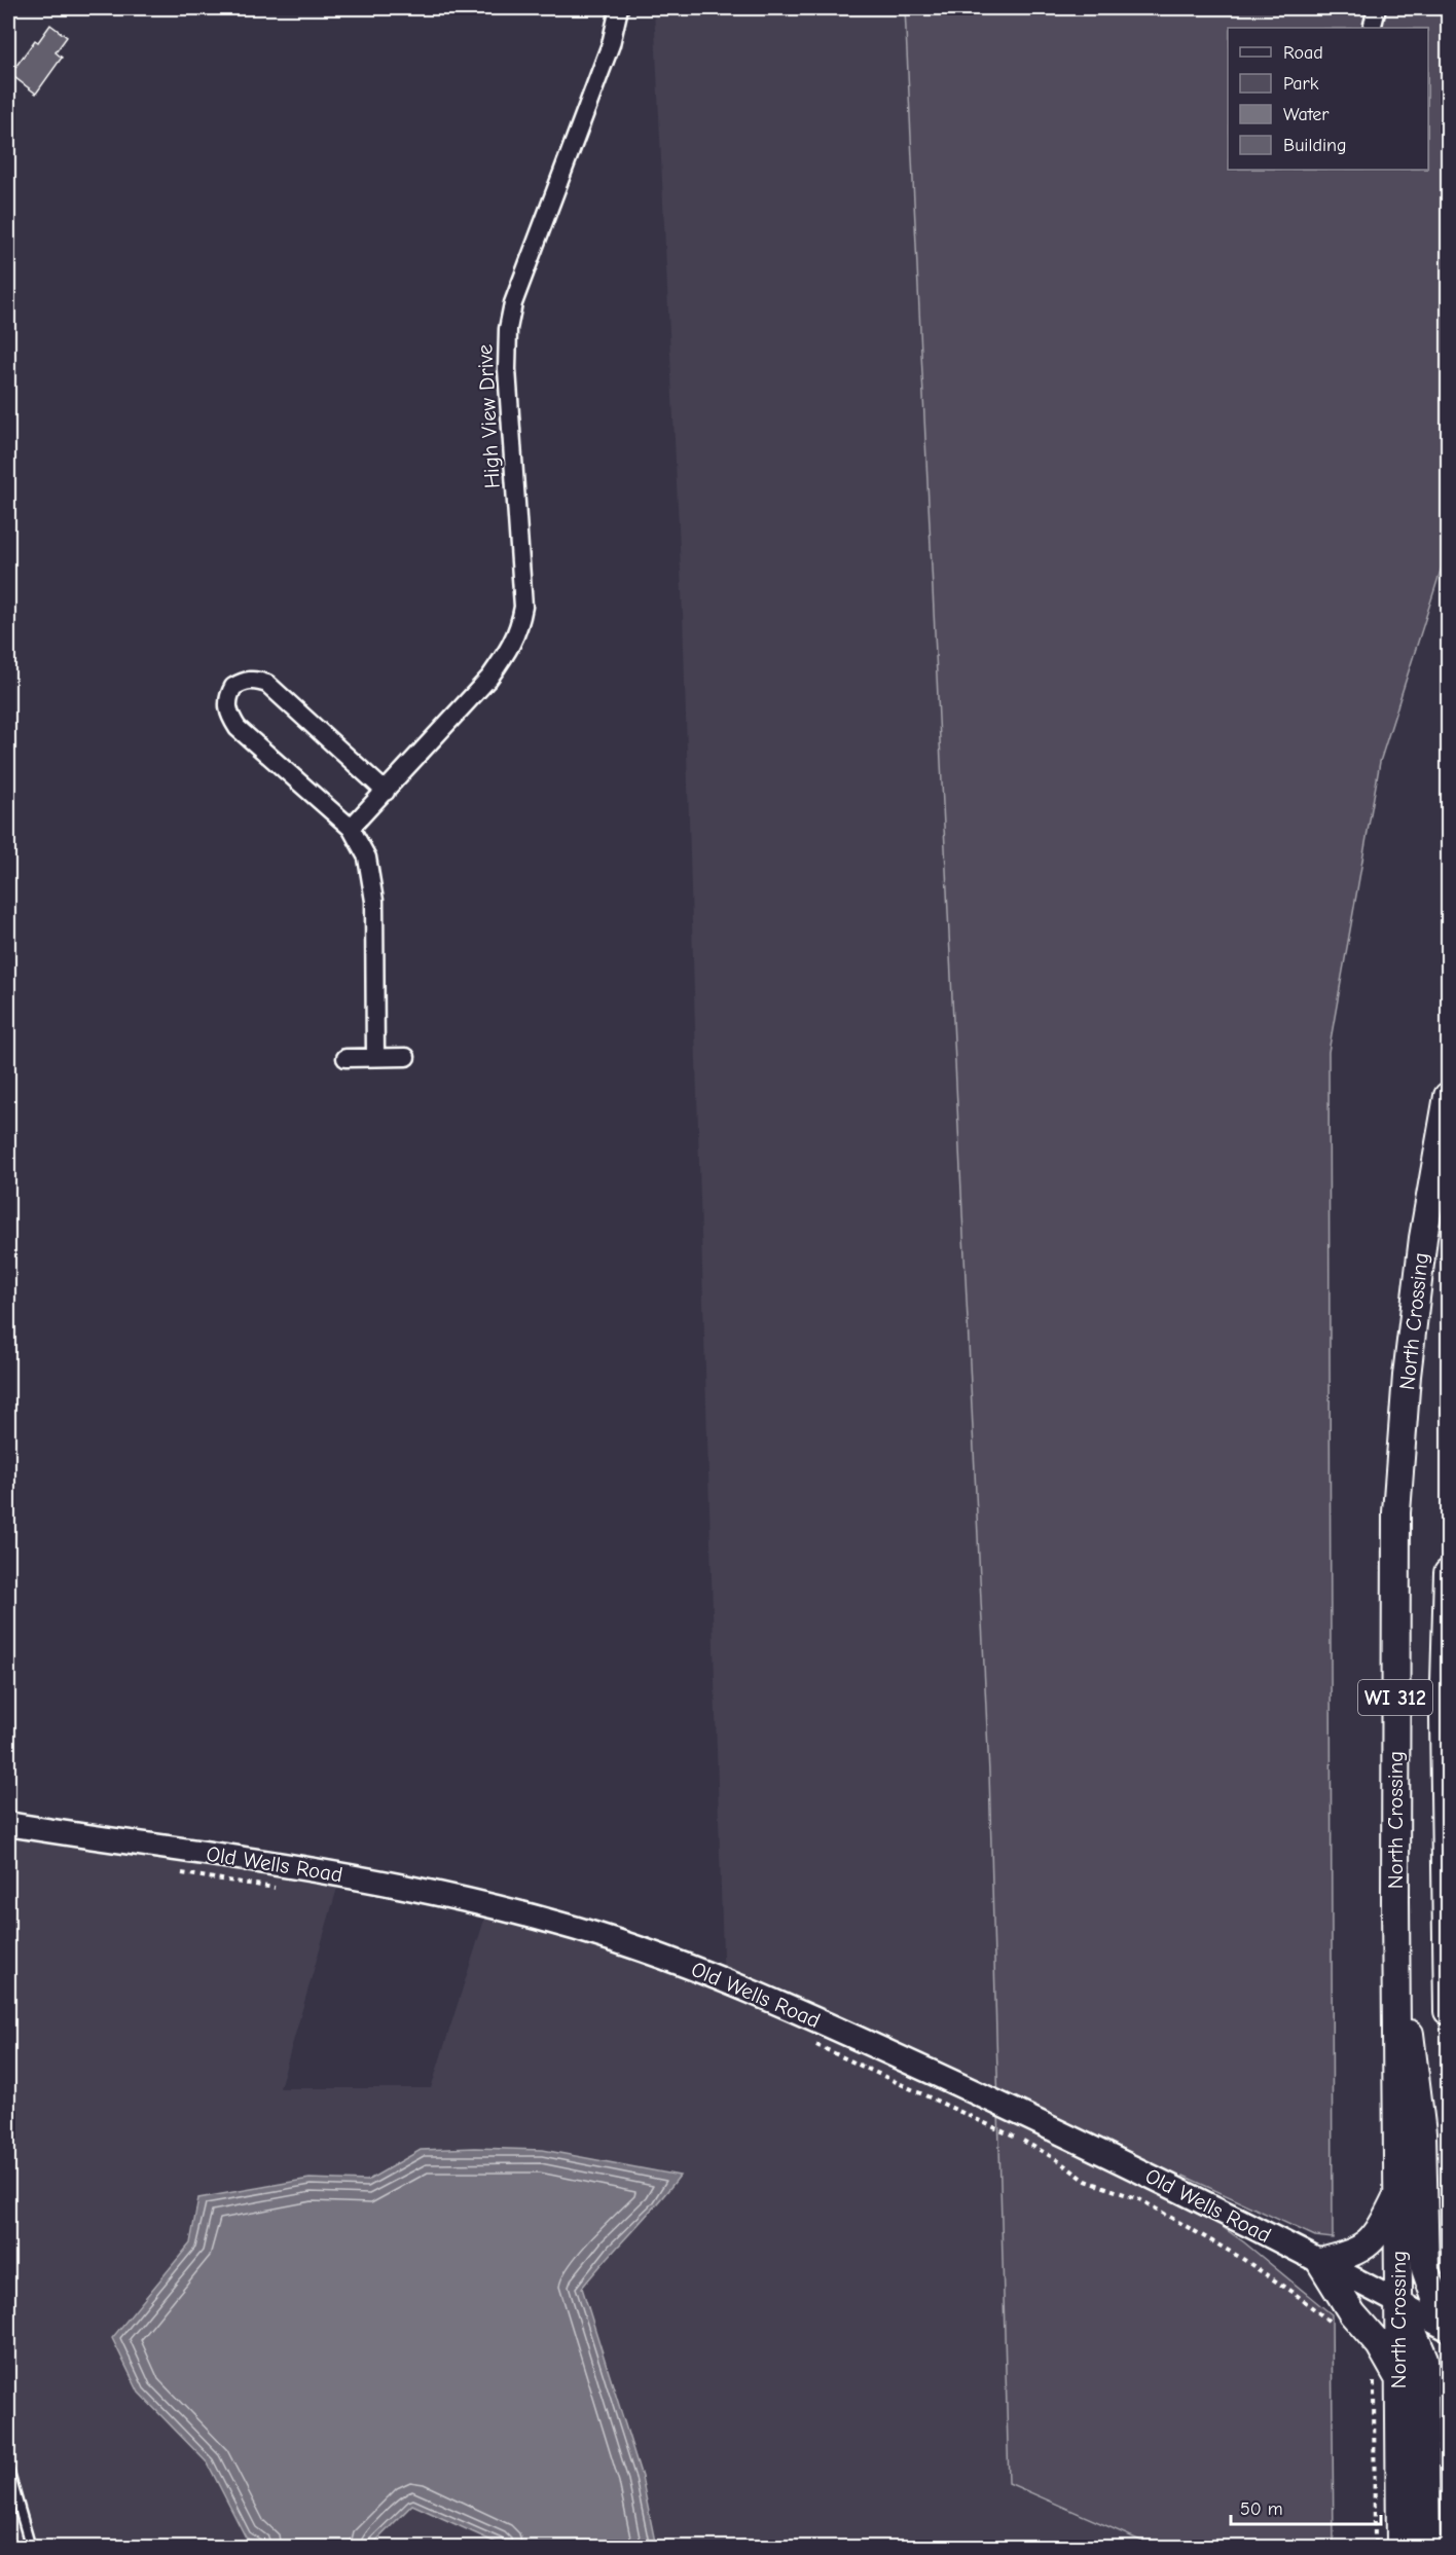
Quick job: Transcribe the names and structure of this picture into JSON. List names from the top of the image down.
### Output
{
  "streets": {
    "main road": ["North Crossing", "WI 312"],
    "street": ["High View Drive", "Old Wells Road"]
  },
  "crossings": [
    ["North Crossing", "Old Wells Road"]
  ],
  "legend": [
    "Road",
    "Park",
    "Water",
    "Building"
  ],
  "scale_bar": "50 m"
}
